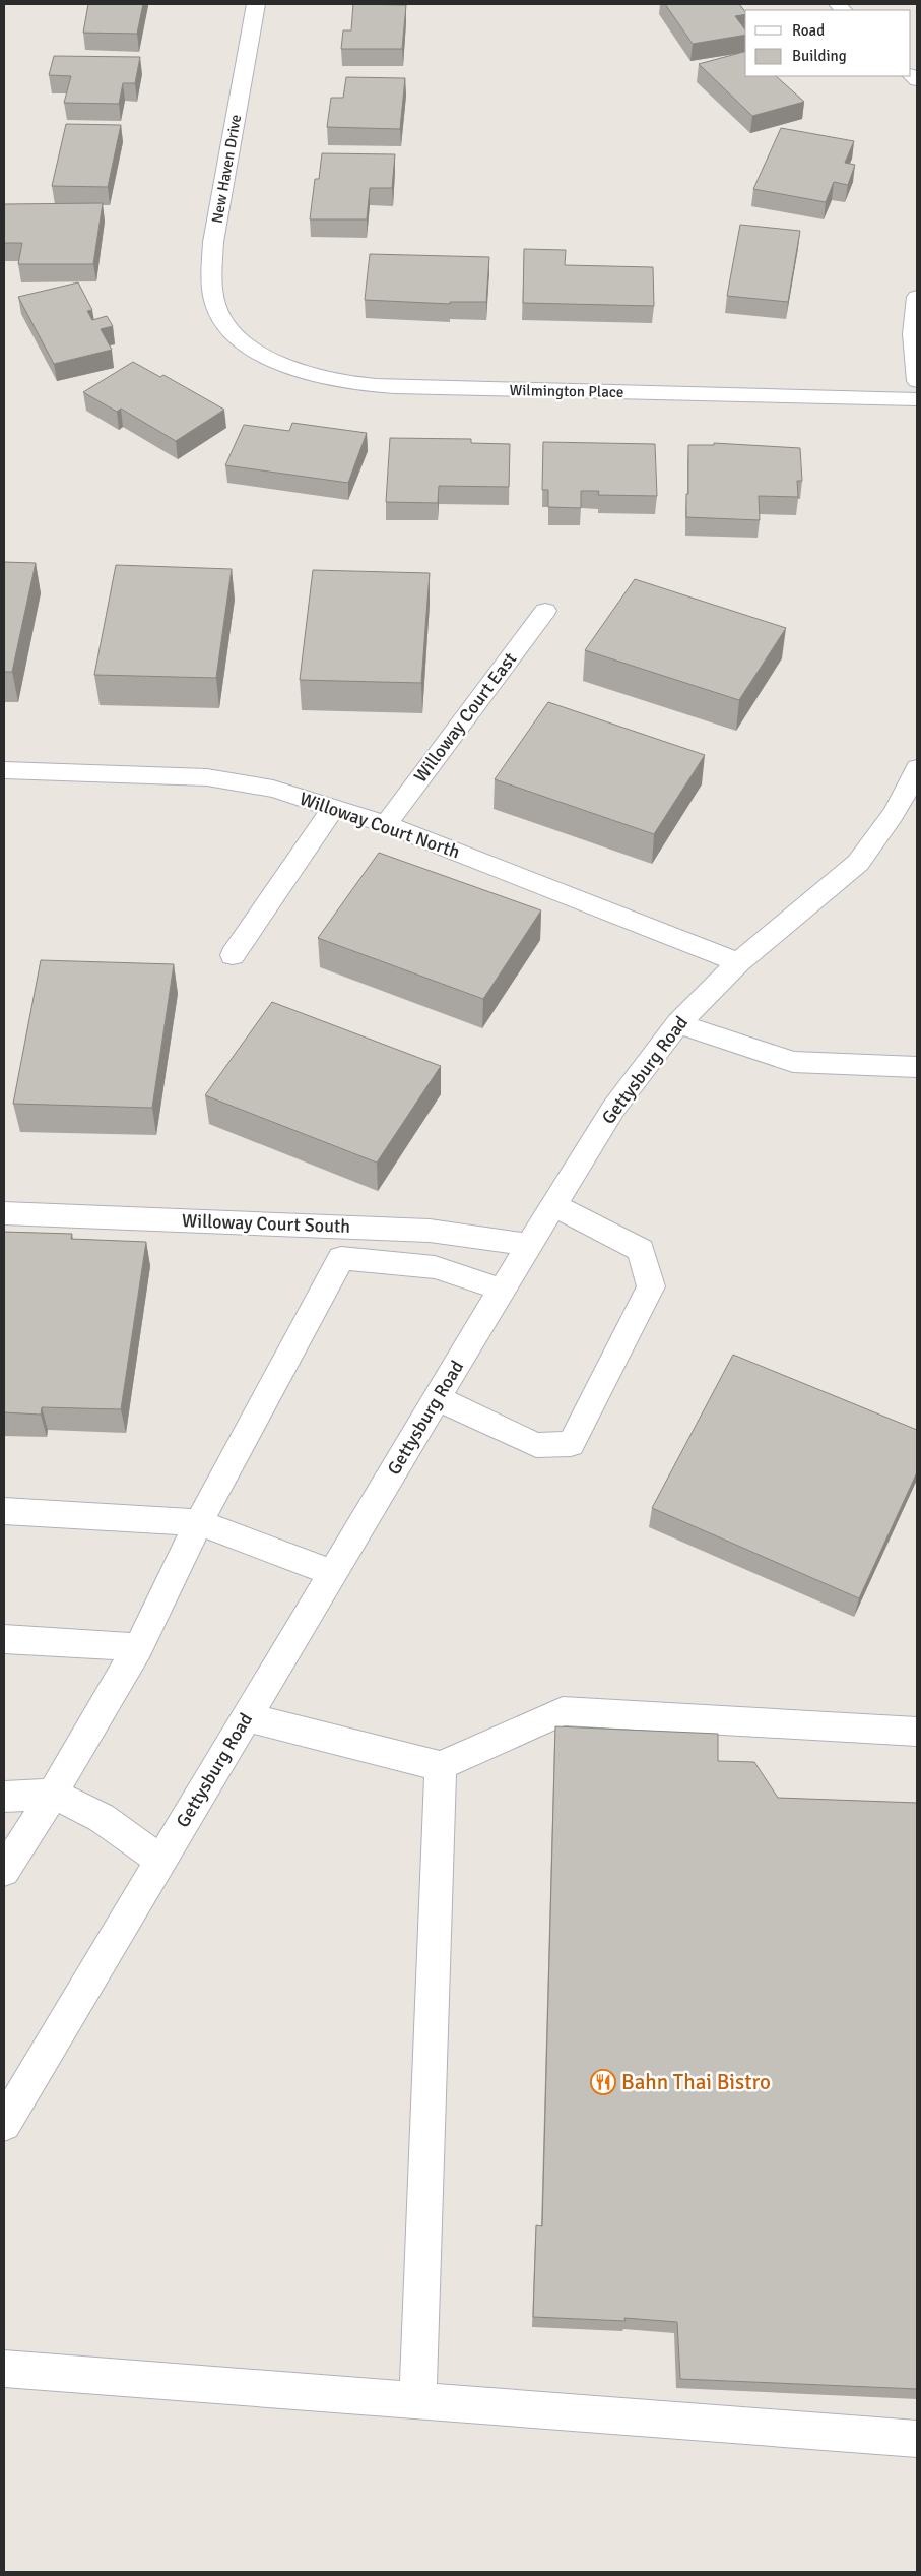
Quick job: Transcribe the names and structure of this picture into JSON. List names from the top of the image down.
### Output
{
  "streets": {
    "street": [
      "New Haven Drive",
      "Wilmington Place",
      "Willoway Court East",
      "Willoway Court North",
      "Gettysburg Road",
      "Willoway Court South"
    ]
  },
  "crossings": [
    ["New Haven Drive", "Wilmington Place"],
    ["Willoway Court East", "Willoway Court North"],
    ["Willoway Court North", "Gettysburg Road"],
    ["Gettysburg Road", "Willoway Court South"]
  ],
  "places": {
    "restaurant": ["Bahn Thai Bistro"]
  },
  "legend": ["Road", "Building"]
}
